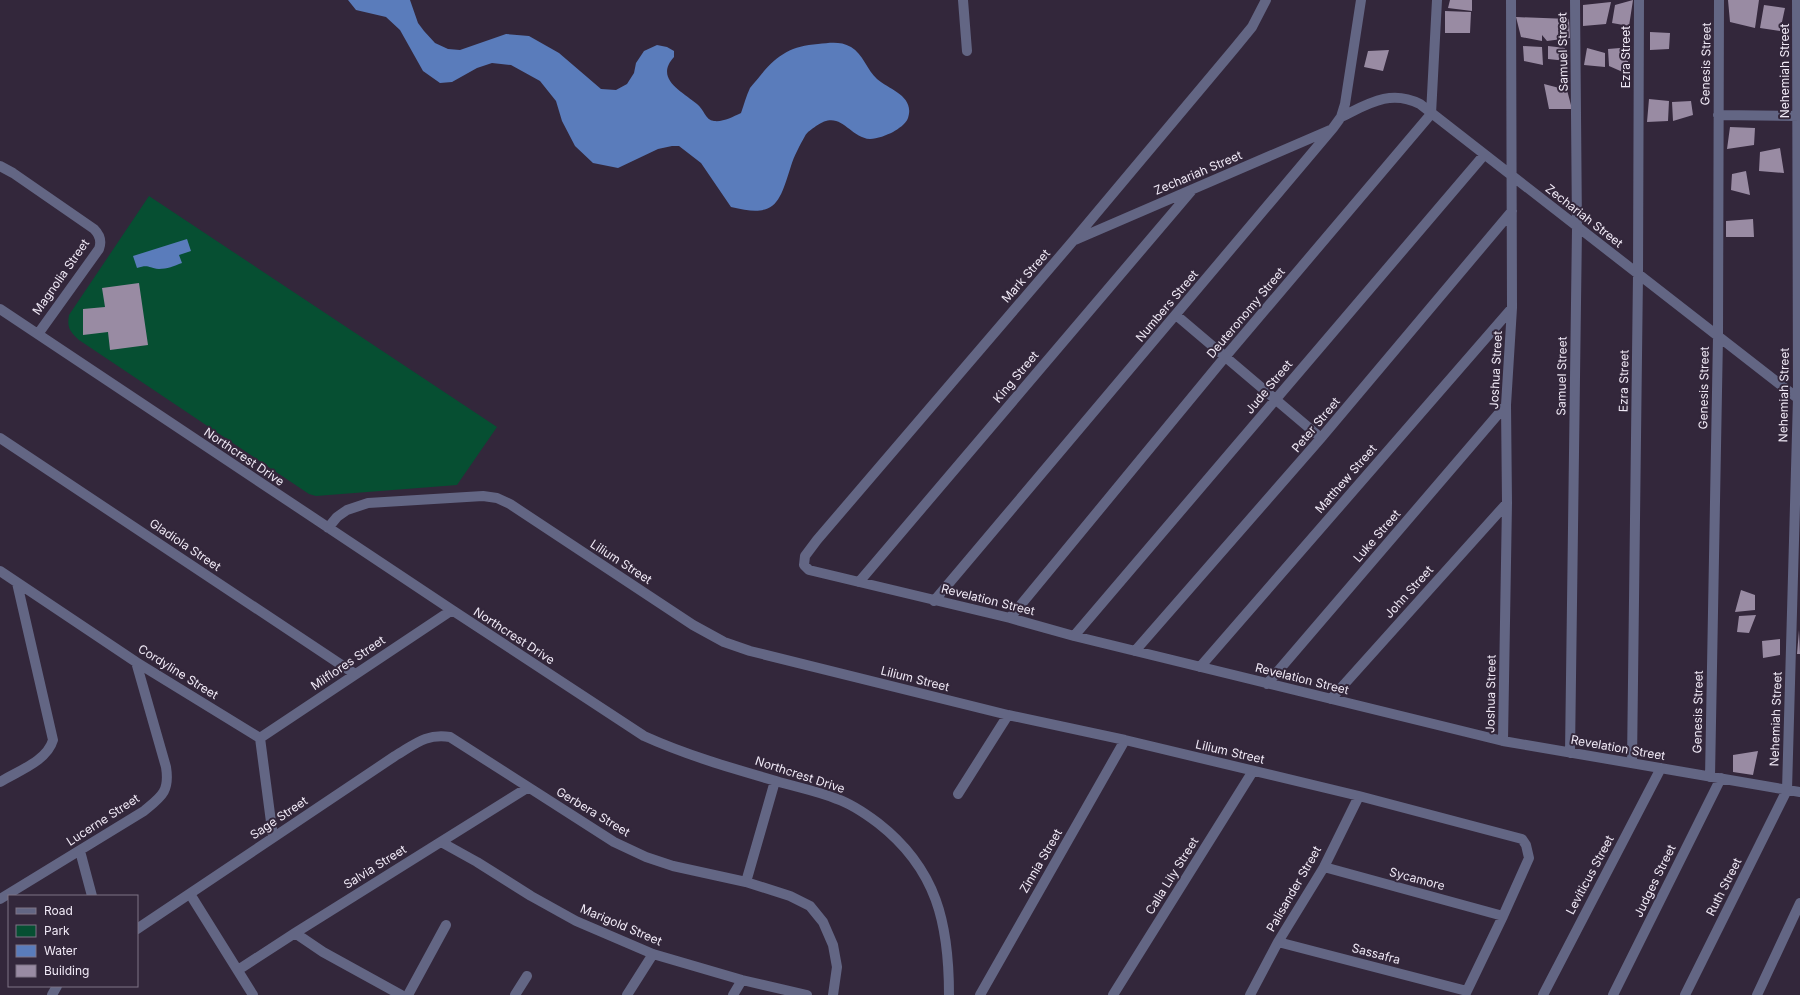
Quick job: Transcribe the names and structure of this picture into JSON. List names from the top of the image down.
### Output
{
  "streets": {
    "street": [
      "Samuel Street",
      "Ezra Street",
      "Genesis Street",
      "Nehemiah Street",
      "Zechariah Street",
      "Mark Street",
      "Magnolia Street",
      "Numbers Street",
      "Deuteronomy Street",
      "Joshua Street",
      "King Street",
      "Jude Street",
      "Peter Street",
      "Northcrest Drive",
      "Matthew Street",
      "Luke Street",
      "Gladiola Street",
      "Lilium Street",
      "John Street",
      "Revelation Street",
      "Milflores Street",
      "Cordyline Street",
      "Gerbera Street",
      "Sage Street",
      "Lucerne Street",
      "Zinnia Street",
      "Salvia Street",
      "Leviticus Street",
      "Calla Lily Street",
      "Sycamore",
      "Judges Street",
      "Ruth Street",
      "Palisander Street",
      "Marigold Street",
      "Sassafra"
    ]
  },
  "crossings": [
    ["Samuel Street", "Zechariah Street"],
    ["Samuel Street", "Revelation Street"],
    ["Ezra Street", "Zechariah Street"],
    ["Ezra Street", "Revelation Street"],
    ["Genesis Street", "Zechariah Street"],
    ["Genesis Street", "Revelation Street"],
    ["Nehemiah Street", "Zechariah Street"],
    ["Nehemiah Street", "Revelation Street"],
    ["Nehemiah Street", "Ruth Street"],
    ["Zechariah Street", "Mark Street"],
    ["Zechariah Street", "Numbers Street"],
    ["Zechariah Street", "Deuteronomy Street"],
    ["Zechariah Street", "Joshua Street"],
    ["Zechariah Street", "King Street"],
    ["Zechariah Street", "Jude Street"],
    ["Mark Street", "Revelation Street"],
    ["Magnolia Street", "Northcrest Drive"],
    ["Numbers Street", "Revelation Street"],
    ["Deuteronomy Street", "Revelation Street"],
    ["Joshua Street", "Peter Street"],
    ["Joshua Street", "Matthew Street"],
    ["Joshua Street", "Luke Street"],
    ["Joshua Street", "John Street"],
    ["Joshua Street", "Revelation Street"],
    ["King Street", "Revelation Street"],
    ["Jude Street", "Revelation Street"],
    ["Peter Street", "Revelation Street"],
    ["Northcrest Drive", "Lilium Street"],
    ["Northcrest Drive", "Milflores Street"],
    ["Matthew Street", "Revelation Street"],
    ["Luke Street", "Revelation Street"],
    ["Gladiola Street", "Milflores Street"],
    ["Lilium Street", "Zinnia Street"],
    ["Lilium Street", "Calla Lily Street"],
    ["Lilium Street", "Sycamore"],
    ["Lilium Street", "Palisander Street"],
    ["John Street", "Revelation Street"],
    ["Revelation Street", "Leviticus Street"],
    ["Revelation Street", "Judges Street"],
    ["Revelation Street", "Ruth Street"],
    ["Milflores Street", "Cordyline Street"],
    ["Cordyline Street", "Lucerne Street"],
    ["Gerbera Street", "Sage Street"],
    ["Gerbera Street", "Salvia Street"],
    ["Salvia Street", "Marigold Street"],
    ["Sycamore", "Palisander Street"],
    ["Palisander Street", "Sassafra"]
  ],
  "legend": [
    "Road",
    "Park",
    "Water",
    "Building"
  ]
}
